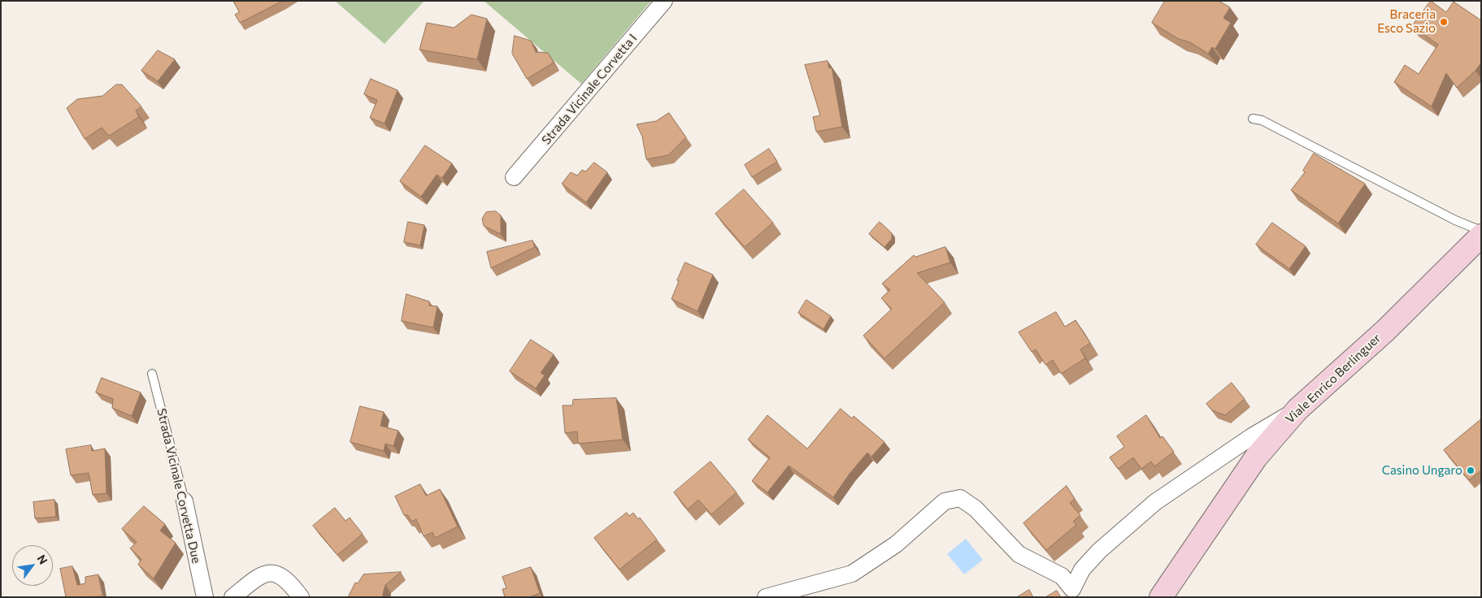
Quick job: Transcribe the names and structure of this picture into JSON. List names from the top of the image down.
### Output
{
  "streets": {
    "main road": ["Viale Enrico Berlinguer"],
    "street": ["Strada Vicinale Corvetta I", "Strada Vicinale Corvetta Due"]
  },
  "places": ["Braceria Esco Sazio", "Casino Ungaro"],
  "north": "top right"
}
